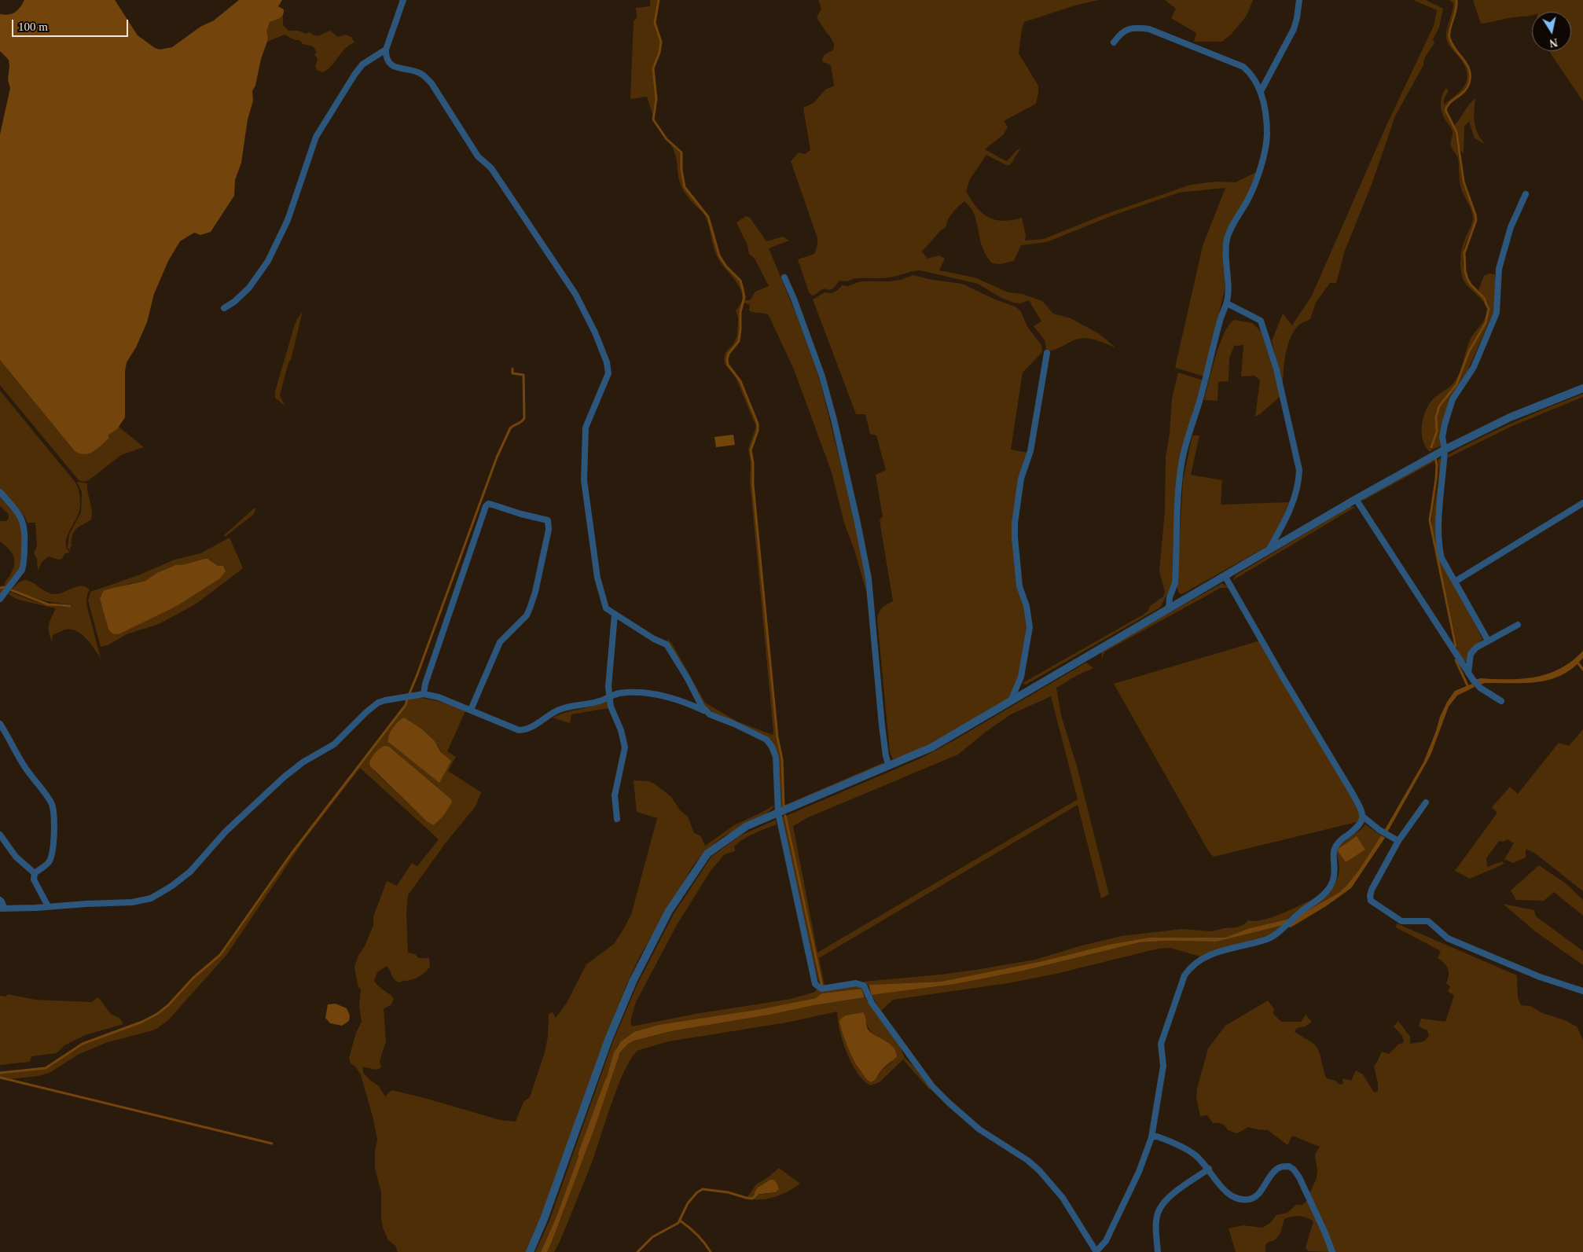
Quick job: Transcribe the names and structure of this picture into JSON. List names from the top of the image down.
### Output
{
  "scale_bar": "100 m",
  "north": "bottom"
}
